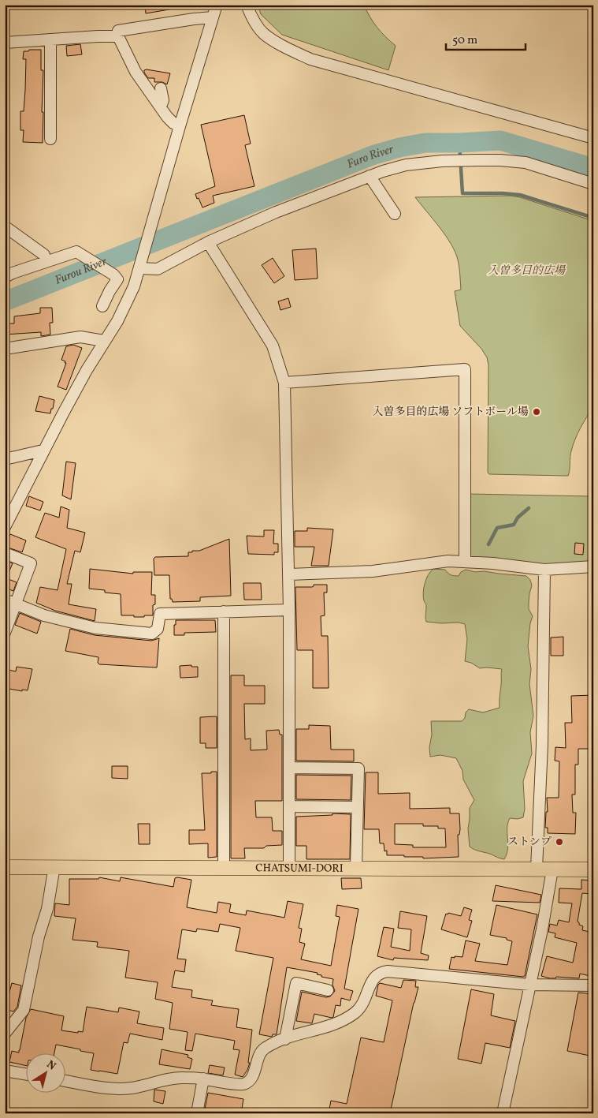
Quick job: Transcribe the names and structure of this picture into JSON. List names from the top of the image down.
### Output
{
  "streets": {
    "main road": ["CHATSUMI-DORI"]
  },
  "water": ["Furo River", "Furou River"],
  "parks": ["入曽多目的広場"],
  "places": ["入曽多目的広場 ソフトボール場", "ストンプ"],
  "scale_bar": "50 m",
  "north": "top right"
}
